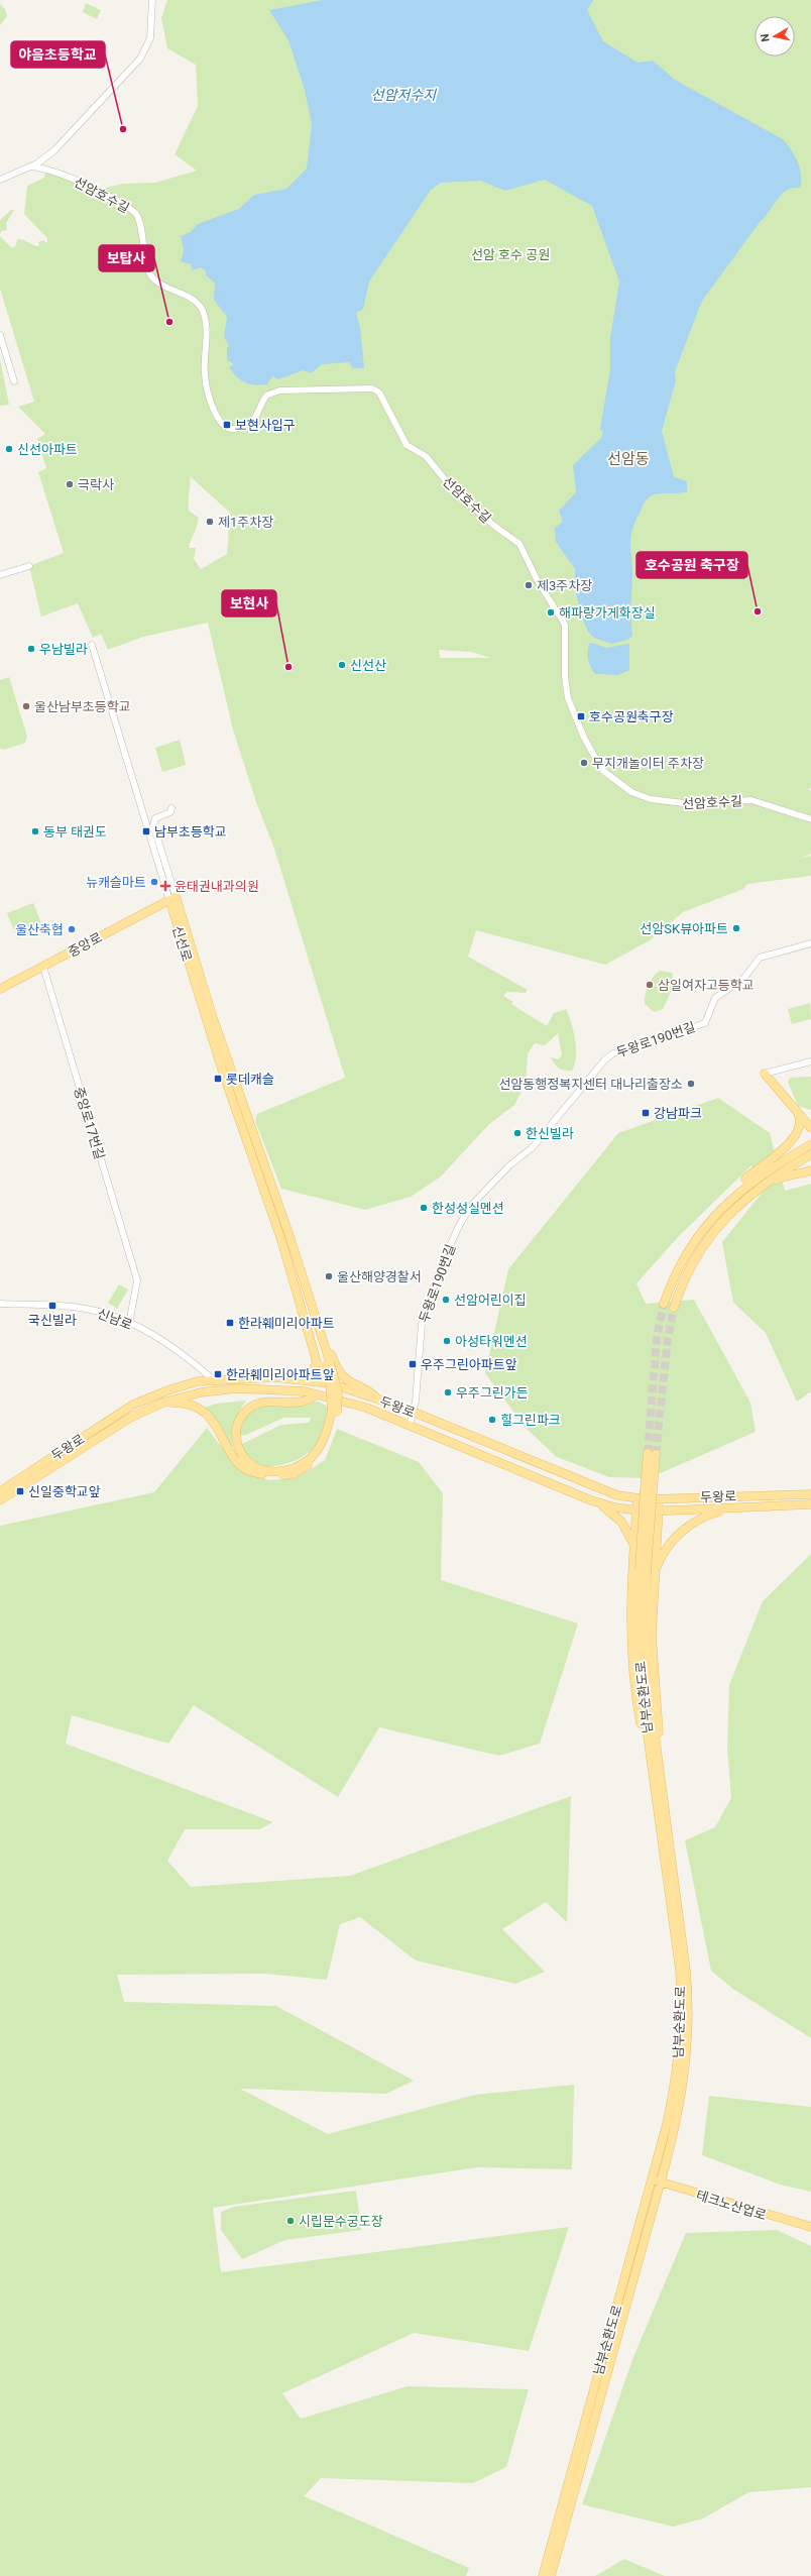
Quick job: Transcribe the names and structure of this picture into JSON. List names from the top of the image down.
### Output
{
  "streets": {
    "main road": [
      "신선로",
      "중앙로",
      "두왕로",
      "남부순환도로",
      "테크노산업로"
    ],
    "street": [
      "선암호수길",
      "두왕로190번길",
      "중앙로17번길",
      "신남로"
    ]
  },
  "crossings": [
    ["신선로", "중앙로"],
    ["중앙로", "중앙로17번길"],
    ["두왕로190번길", "두왕로"],
    ["중앙로17번길", "신남로"],
    ["신남로", "두왕로"],
    ["남부순환도로", "테크노산업로"]
  ],
  "districts": ["선암동"],
  "water": ["선암저수지"],
  "parks": ["선암 호수 공원"],
  "places": {
    "other": [
      "야음초등학교",
      "보탑사",
      "신선아파트",
      "극락사",
      "제1주차장",
      "제3주차장",
      "호수공원 축구장",
      "해파랑가게화장실",
      "우남빌라",
      "신선산",
      "보현사",
      "울산남부초등학교",
      "무지개놀이터 주차장",
      "동부 태권도",
      "뉴캐슬마트",
      "선암SK뷰아파트",
      "울산축협",
      "삼일여자고등학교",
      "선암동행정복지센터 대나리출장소",
      "한신빌라",
      "한성성실멘션",
      "울산해양경찰서",
      "선암어린이집",
      "아성타워멘션",
      "우주그린가든",
      "힐그린파크",
      "시립문수궁도장"
    ],
    "transit": [
      "보현사입구",
      "호수공원축구장",
      "남부초등학교",
      "롯데캐슬",
      "강남파크",
      "국신빌라",
      "한라훼미리아파트",
      "우주그린아파트앞",
      "한라훼미리아파트앞",
      "신일중학교앞"
    ],
    "health": ["윤태권내과의원"]
  },
  "north": "left"
}
